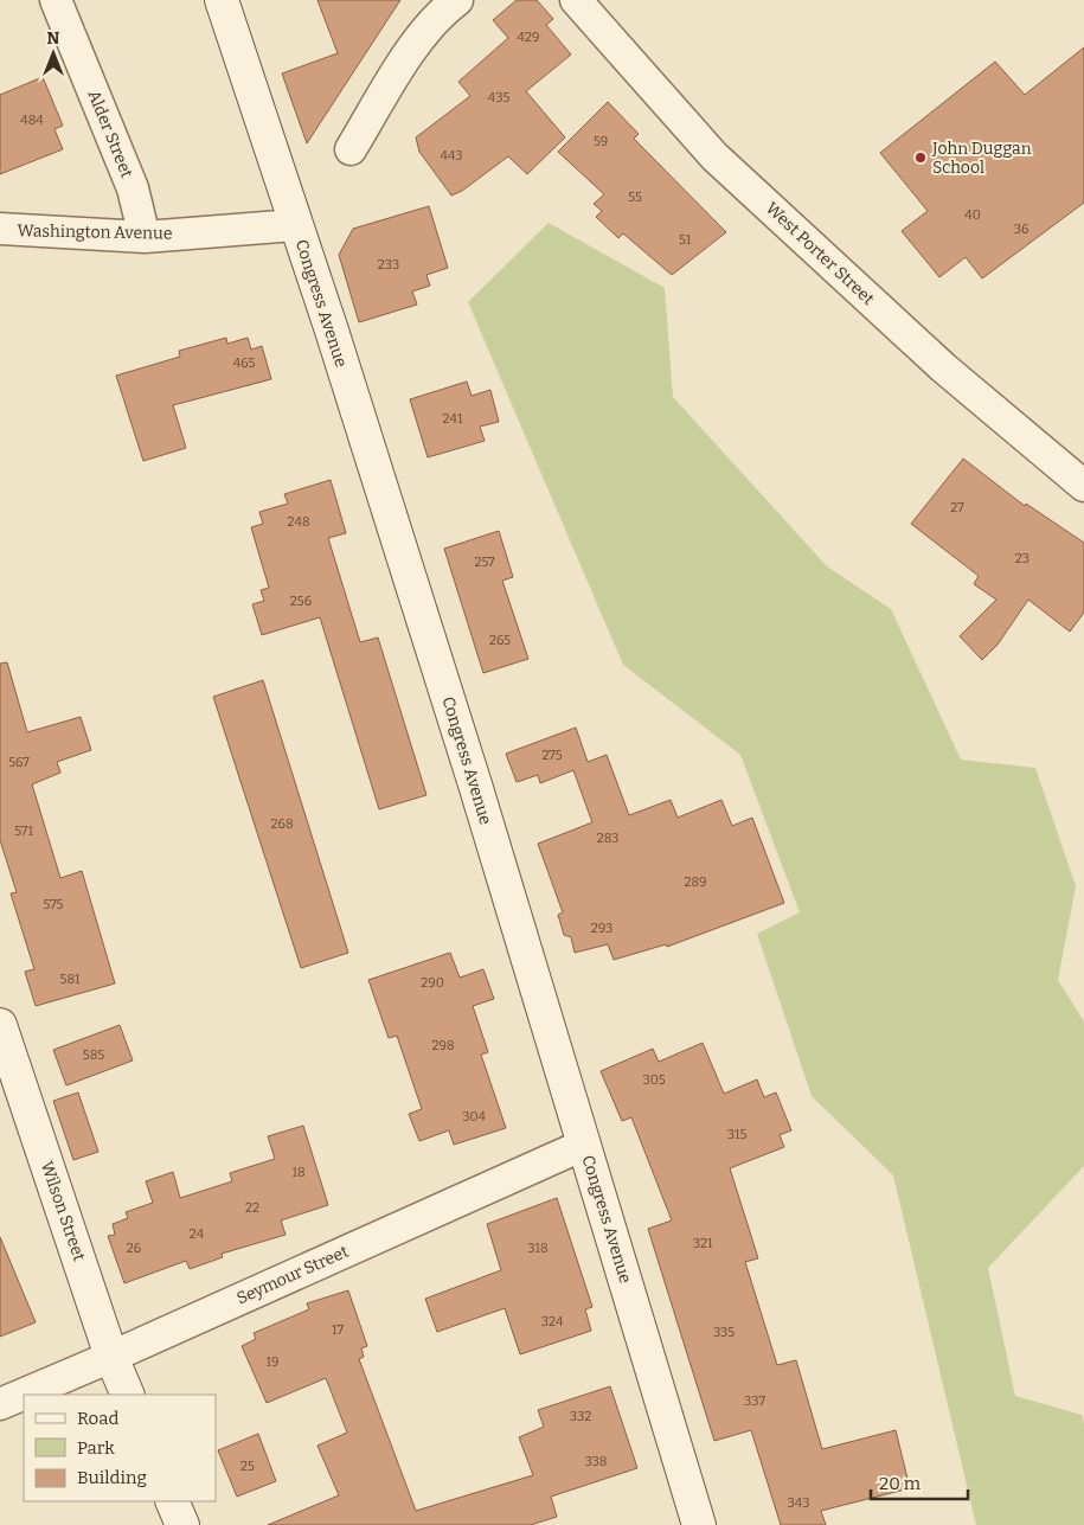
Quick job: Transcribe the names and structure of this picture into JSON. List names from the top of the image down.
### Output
{
  "streets": {
    "street": [
      "Alder Street",
      "Washington Avenue",
      "West Porter Street",
      "Congress Avenue",
      "Wilson Street",
      "Seymour Street"
    ]
  },
  "crossings": [
    ["Alder Street", "Washington Avenue"],
    ["Washington Avenue", "Congress Avenue"],
    ["Congress Avenue", "Seymour Street"],
    ["Wilson Street", "Seymour Street"]
  ],
  "places": ["John Duggan School"],
  "house_numbers": [
    "429",
    "435",
    "484",
    "59",
    "443",
    "55",
    "40",
    "36",
    "51",
    "233",
    "465",
    "241",
    "27",
    "248",
    "23",
    "257",
    "256",
    "265",
    "275",
    "567",
    "268",
    "571",
    "283",
    "289",
    "575",
    "293",
    "581",
    "290",
    "298",
    "585",
    "305",
    "304",
    "315",
    "18",
    "22",
    "24",
    "321",
    "26",
    "318",
    "324",
    "17",
    "335",
    "19",
    "337",
    "332",
    "338",
    "25",
    "343"
  ],
  "legend": ["Road", "Park", "Building"],
  "scale_bar": "20 m",
  "north": "top"
}
